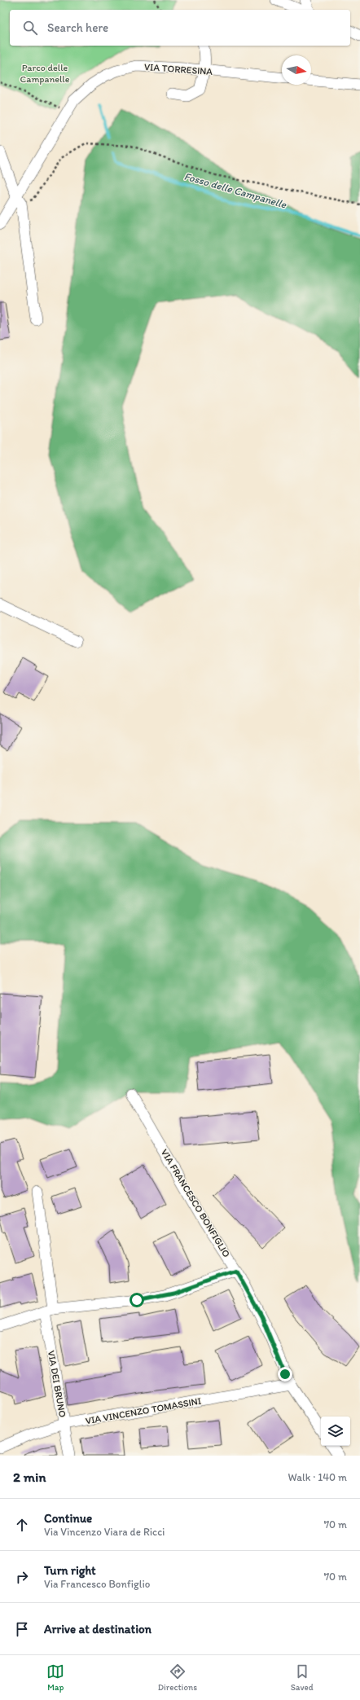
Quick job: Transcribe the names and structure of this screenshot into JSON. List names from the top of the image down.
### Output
{
  "streets": {
    "street": [
      "VIA TORRESINA",
      "VIA FRANCESCO BONFIGLIO",
      "VIA DEI BRUNO",
      "VIA VINCENZO TOMASSINI"
    ]
  },
  "crossings": [
    ["VIA FRANCESCO BONFIGLIO", "VIA VINCENZO TOMASSINI"],
    ["VIA DEI BRUNO", "VIA VINCENZO TOMASSINI"]
  ],
  "water": ["Fosso delle Campanelle"],
  "parks": ["Parco delle Campanelle"],
  "north": "right",
  "page": {
    "search": "Search here",
    "heading": ["2 min", "Walk · 140 m"],
    "list": [
      ["Continue", "Via Vincenzo Viara de Ricci", "70 m"],
      ["Turn right", "Via Francesco Bonfiglio", "70 m"],
      "Arrive at destination"
    ],
    "nav": ["Map", "Directions", "Saved"]
  }
}
